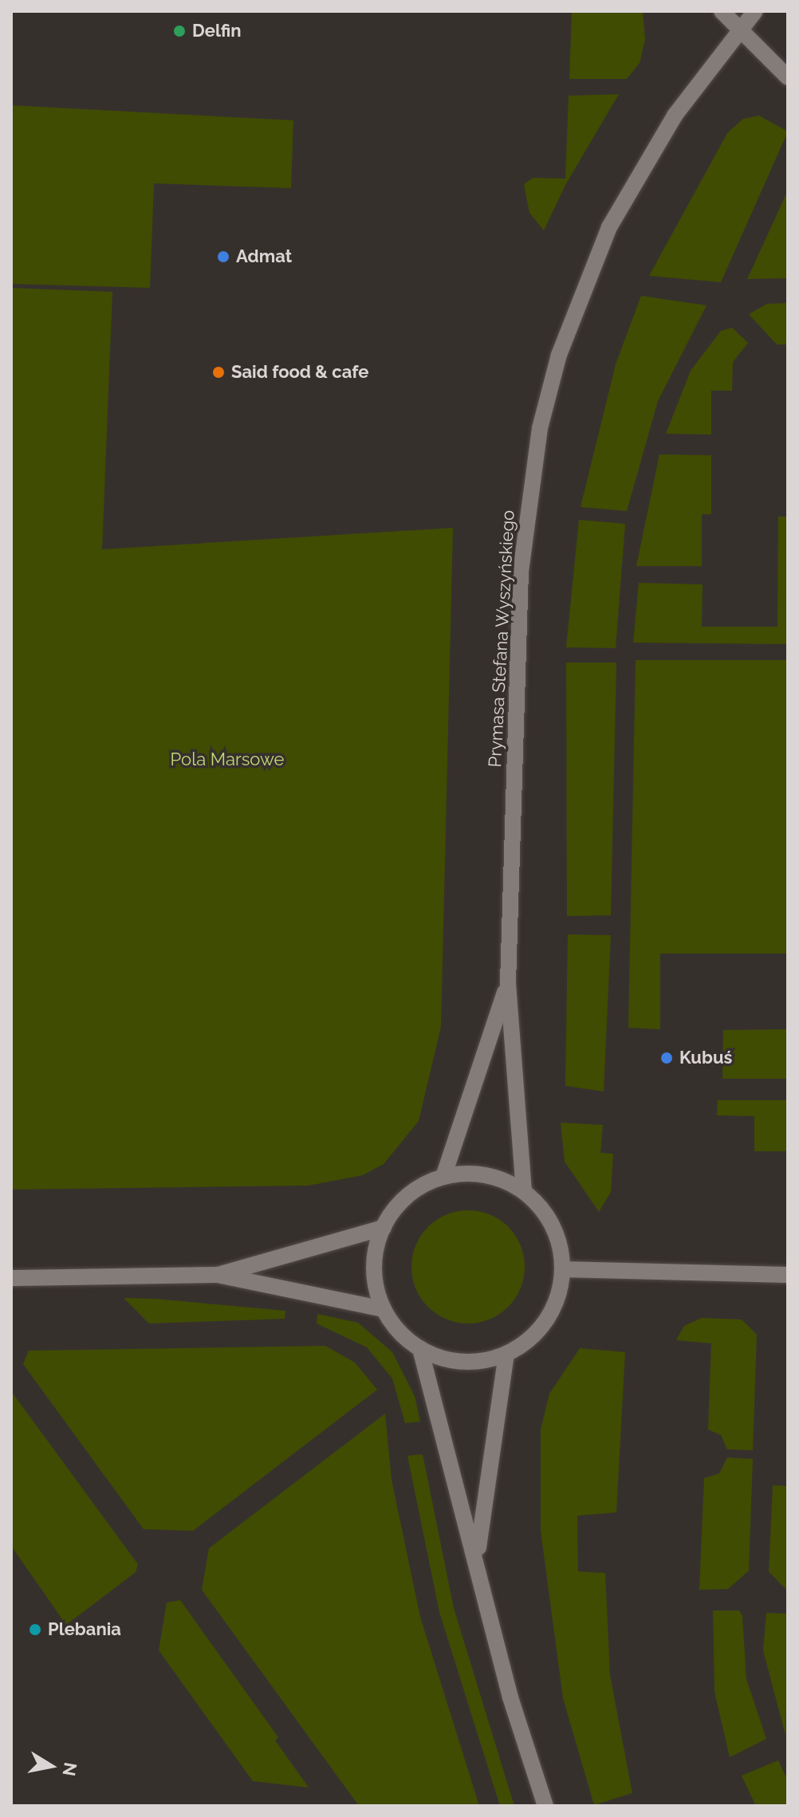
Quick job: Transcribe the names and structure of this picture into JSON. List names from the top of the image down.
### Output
{
  "streets": {
    "street": ["Prymasa Stefana Wyszyńskiego"]
  },
  "parks": ["Pola Marsowe"],
  "places": [
    "Delfin",
    "Admat",
    "Said food & cafe",
    "Kubuś",
    "Plebania"
  ],
  "north": "right"
}
